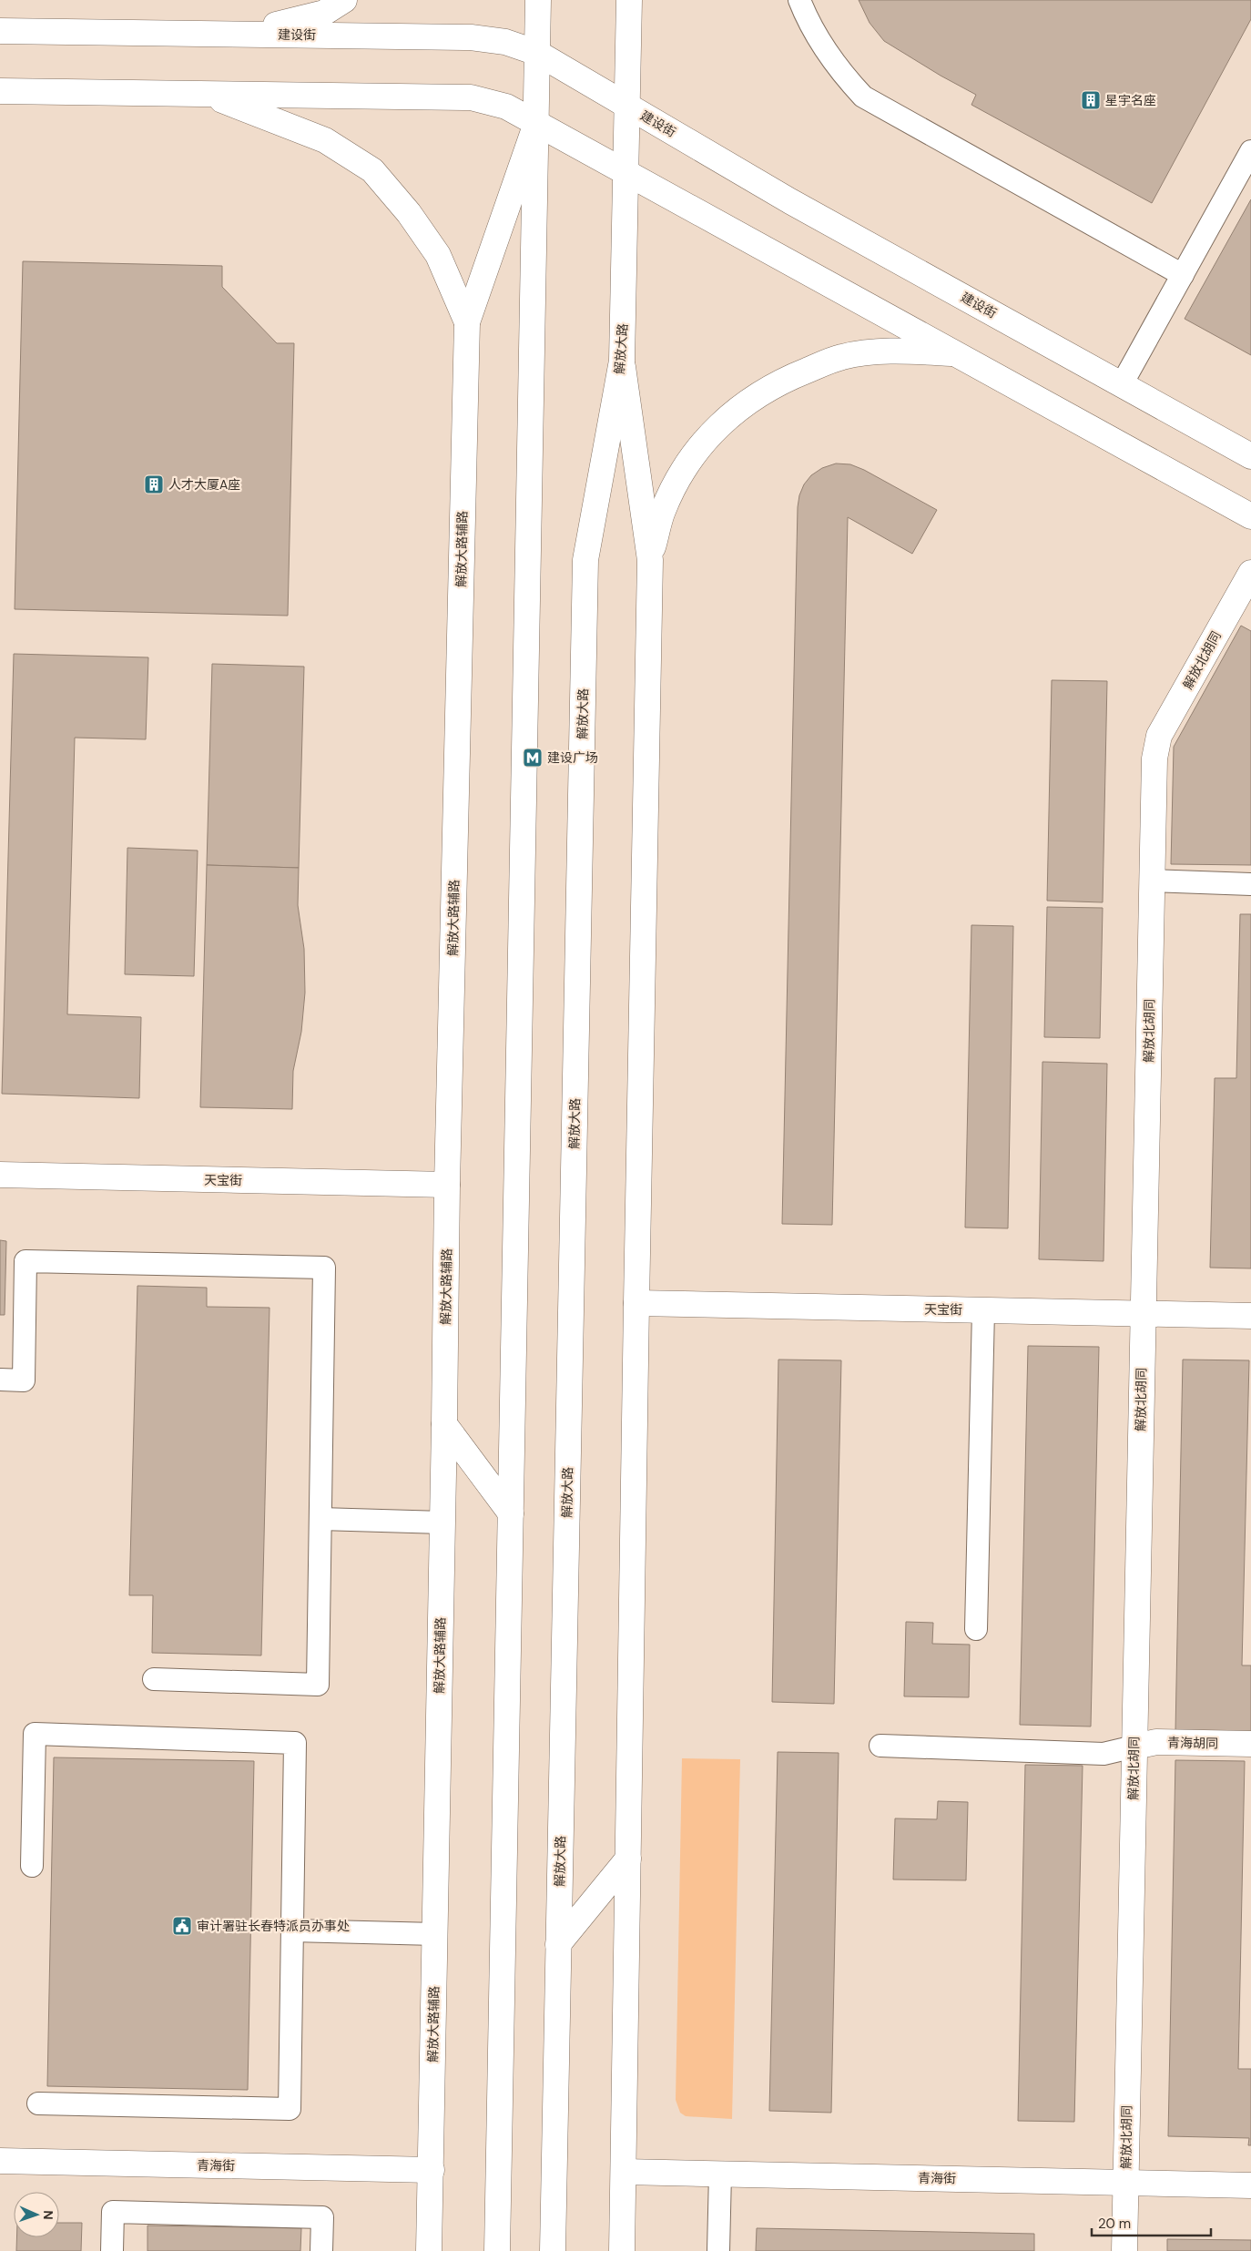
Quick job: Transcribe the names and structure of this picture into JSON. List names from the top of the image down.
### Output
{
  "streets": {
    "street": [
      "建设街",
      "解放大路",
      "解放大路辅路",
      "解放北胡同",
      "天宝街",
      "青海胡同",
      "青海街"
    ]
  },
  "crossings": [
    ["建设街", "解放大路"],
    ["解放大路辅路", "天宝街"],
    ["解放大路辅路", "青海街"],
    ["解放北胡同", "天宝街"],
    ["解放北胡同", "青海胡同"],
    ["解放北胡同", "青海街"]
  ],
  "places": {
    "building": ["星宇名座", "人才大厦A座"],
    "metro station": ["建设广场"],
    "public building": ["审计署驻长春特派员办事处"]
  },
  "scale_bar": "20 m",
  "north": "right"
}
